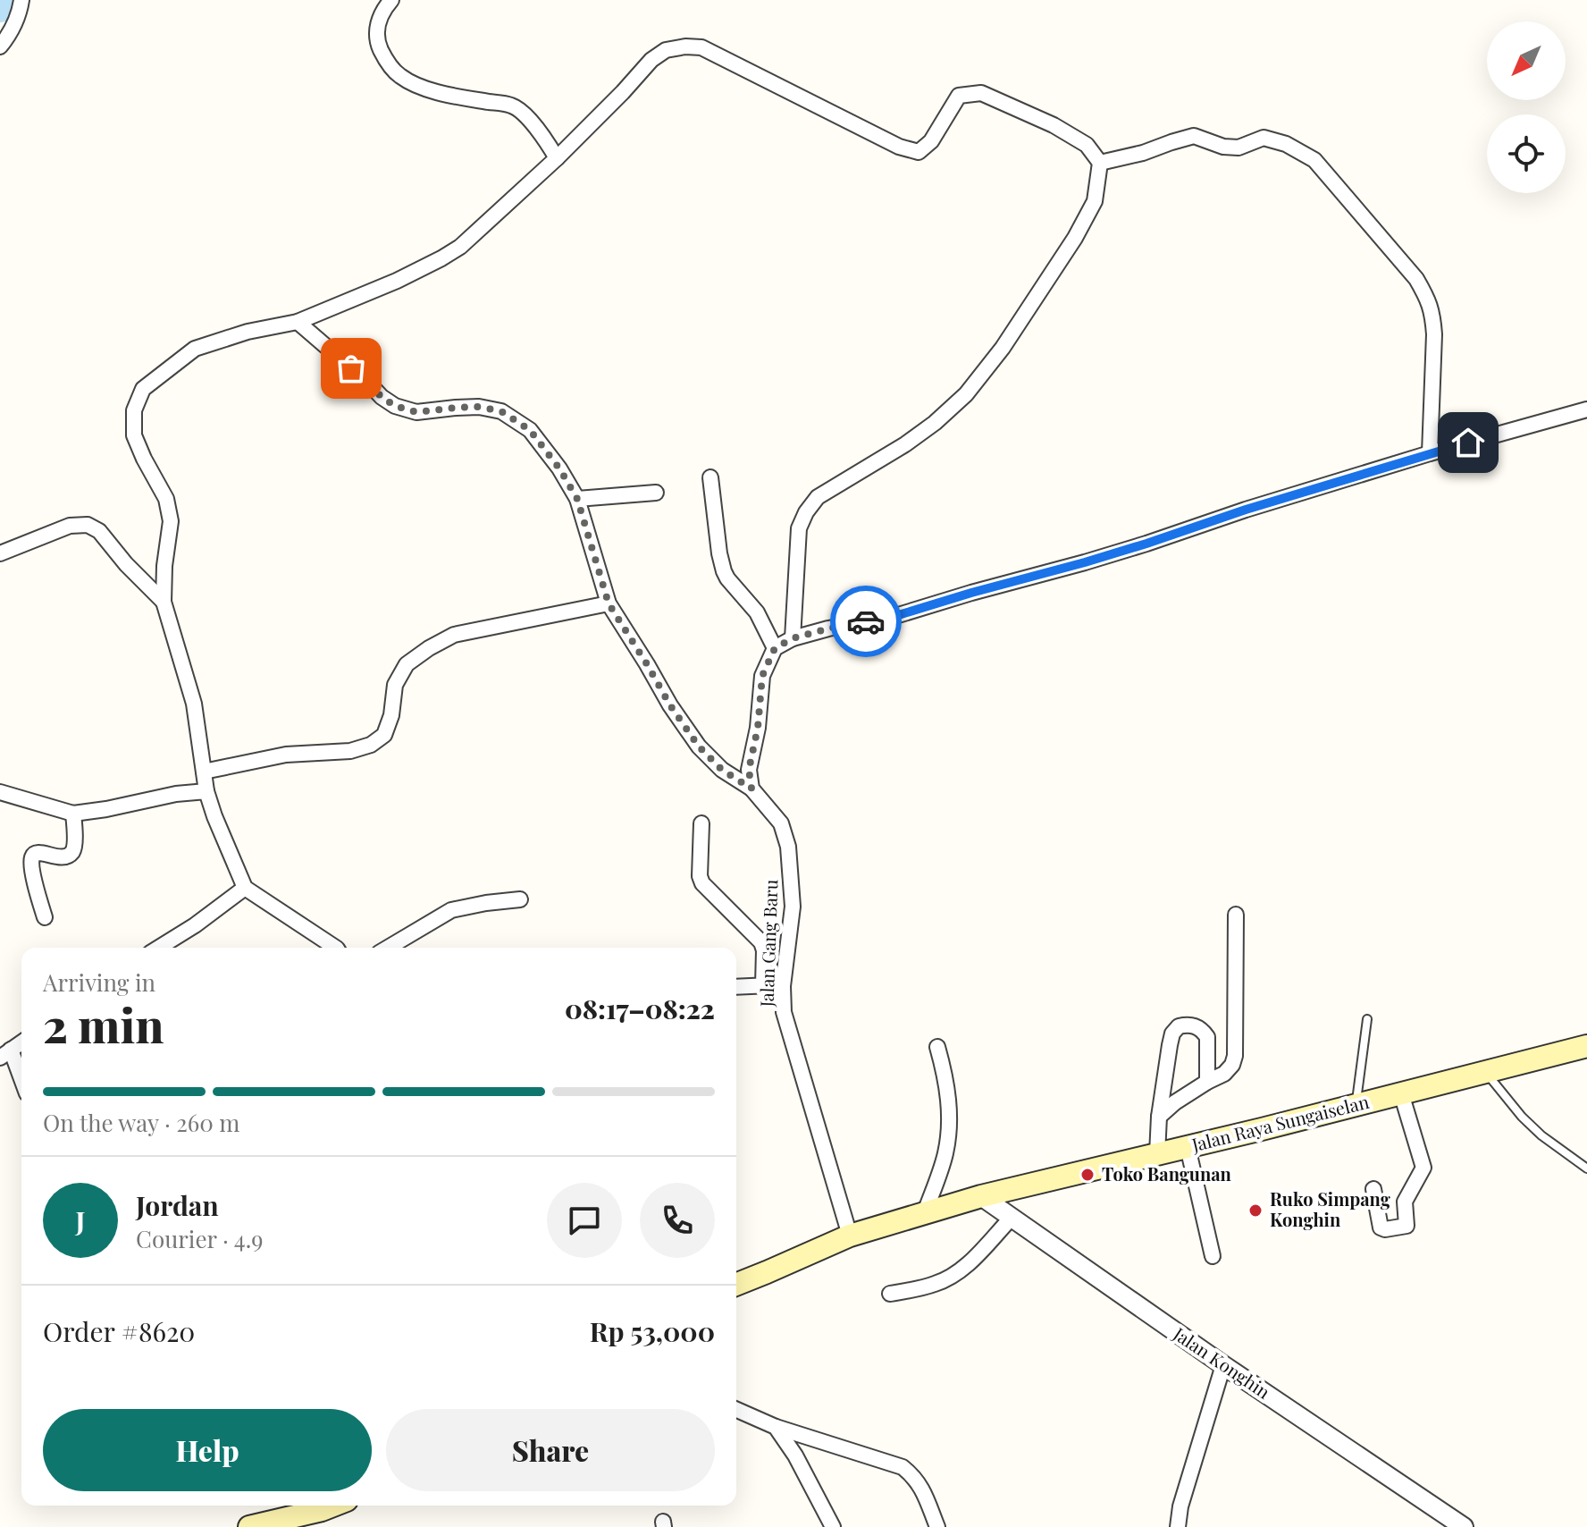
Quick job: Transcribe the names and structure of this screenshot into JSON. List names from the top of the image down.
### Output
{
  "streets": {
    "main road": ["Jalan Raya Sungaiselan"],
    "street": ["Jalan Gang Baru", "Jalan Konghin"]
  },
  "crossings": [
    ["Jalan Gang Baru", "Jalan Raya Sungaiselan"],
    ["Jalan Raya Sungaiselan", "Jalan Konghin"]
  ],
  "places": ["Toko Bangunan", "Ruko Simpang Konghin"],
  "north": "bottom left",
  "page": {
    "heading": ["2 min", "Arriving in", "08:17–08:22"],
    "panel": [
      "Jordan",
      "Courier · 4.9",
      "Order #8620",
      "Rp 53,000"
    ],
    "bar": "On the way · 260 m",
    "round": "J",
    "buttons": ["Help", "Share"]
  }
}
